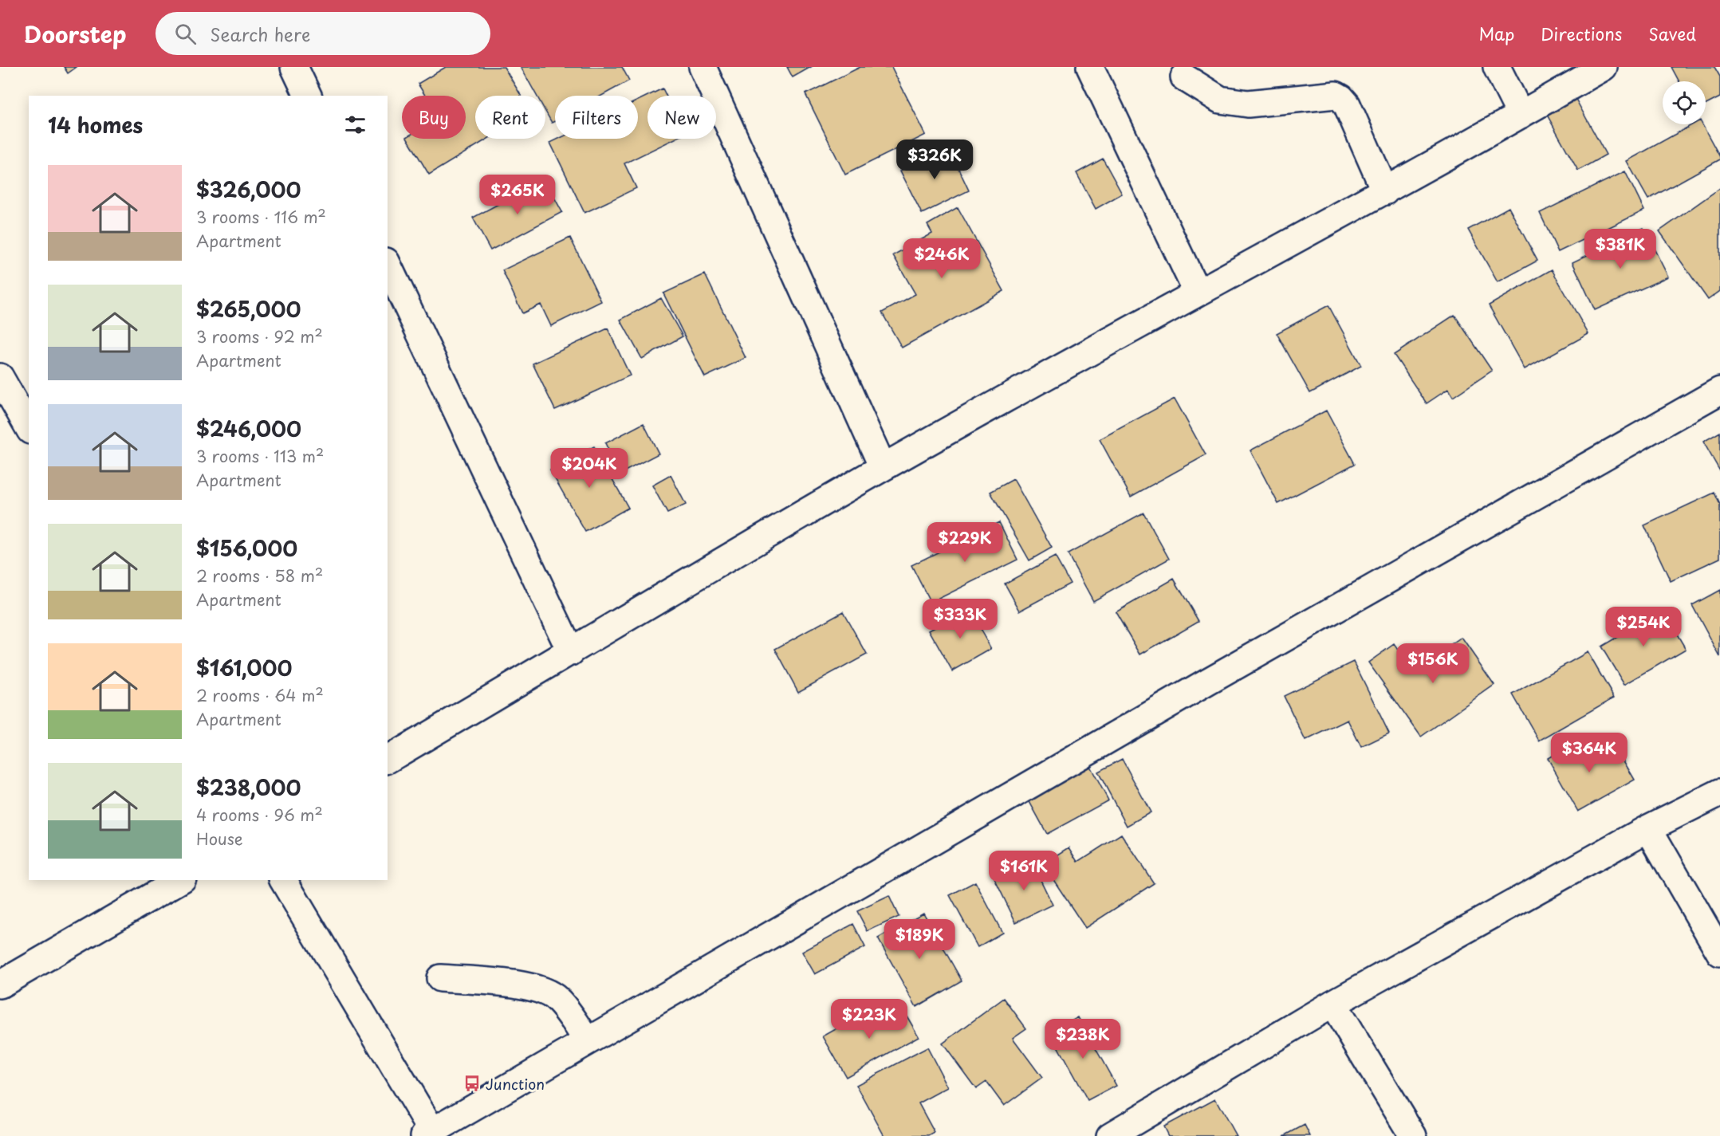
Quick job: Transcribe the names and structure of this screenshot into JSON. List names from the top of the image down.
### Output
{
  "places": {
    "bus stop": ["Junction"]
  },
  "page": {
    "header": "Doorstep",
    "search": "Search here",
    "nav": ["Map", "Directions", "Saved"],
    "chip": [
      "Buy",
      "Rent",
      "Filters",
      "New"
    ],
    "heading": "14 homes",
    "price": [
      "$326K",
      "$265K",
      "$381K",
      "$246K",
      "$204K",
      "$229K",
      "$333K",
      "$254K",
      "$156K",
      "$364K",
      "$161K",
      "$189K",
      "$223K",
      "$238K"
    ],
    "list": [
      {
        "name": "$326,000",
        "note": "3 rooms · 116 m² · Apartment"
      },
      {
        "name": "$265,000",
        "note": "3 rooms · 92 m² · Apartment"
      },
      {
        "name": "$246,000",
        "note": "3 rooms · 113 m² · Apartment"
      },
      {
        "name": "$156,000",
        "note": "2 rooms · 58 m² · Apartment"
      },
      {
        "name": "$161,000",
        "note": "2 rooms · 64 m² · Apartment"
      },
      {
        "name": "$238,000",
        "note": "4 rooms · 96 m² · House"
      }
    ]
  }
}
